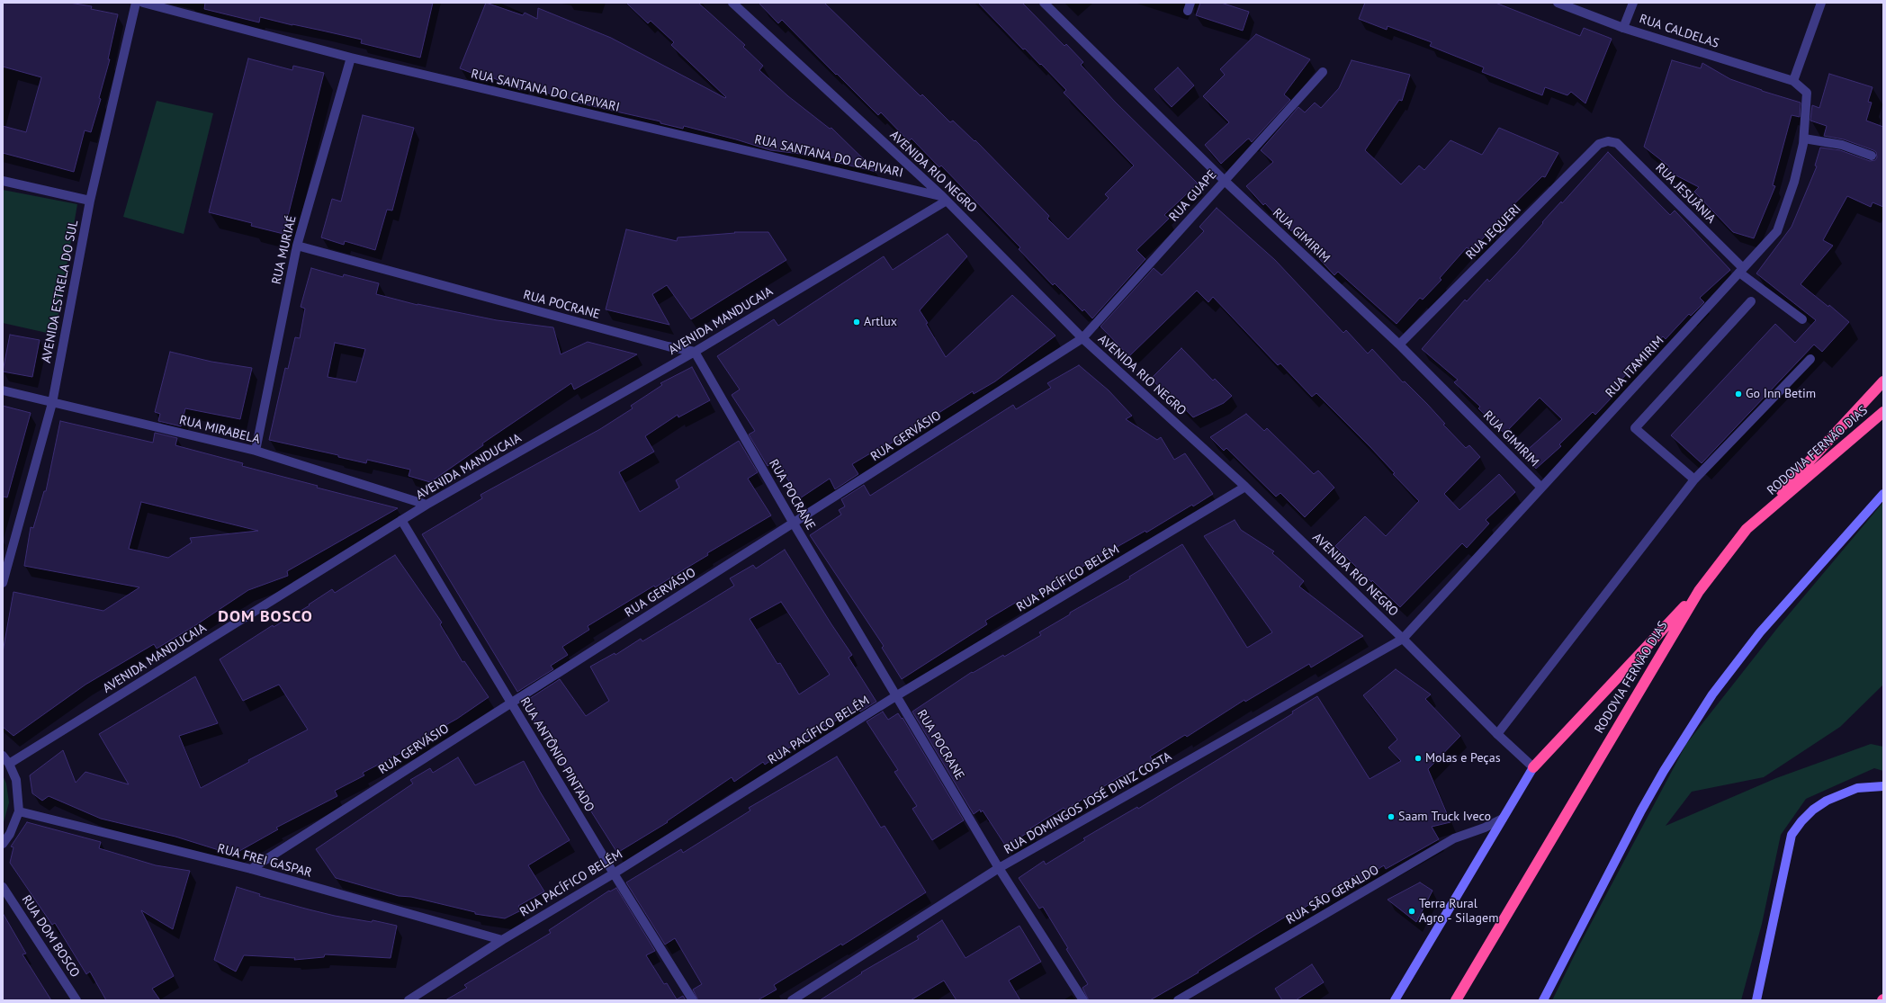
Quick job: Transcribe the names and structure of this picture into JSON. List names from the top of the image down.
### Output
{
  "streets": {
    "highway": ["RODOVIA FERNÃO DIAS"],
    "street": [
      "RUA CALDELAS",
      "RUA SANTANA DO CAPIVARI",
      "AVENIDA RIO NEGRO",
      "RUA JESUÂNIA",
      "RUA GUAPE",
      "RUA JEQUERI",
      "RUA GIMIRIM",
      "RUA MURIAÉ",
      "AVENIDA ESTRELA DO SUL",
      "RUA POCRANE",
      "AVENIDA MANDUCAIA",
      "RUA ITAMIRIM",
      "RUA MIRABELA",
      "RUA GERVÁSIO",
      "RUA PACÍFICO BELÉM",
      "RUA ANTÔNIO PINTADO",
      "RUA DOMINGOS JOSÉ DINIZ COSTA",
      "RUA FREI GASPAR",
      "RUA SÃO GERALDO",
      "RUA DOM BOSCO"
    ]
  },
  "crossings": [
    ["RUA CALDELAS", "RUA ITAMIRIM"],
    ["RUA SANTANA DO CAPIVARI", "AVENIDA RIO NEGRO"],
    ["RUA SANTANA DO CAPIVARI", "RUA MURIAÉ"],
    ["RUA SANTANA DO CAPIVARI", "AVENIDA MANDUCAIA"],
    ["AVENIDA RIO NEGRO", "RUA GUAPE"],
    ["AVENIDA RIO NEGRO", "AVENIDA MANDUCAIA"],
    ["AVENIDA RIO NEGRO", "RUA ITAMIRIM"],
    ["AVENIDA RIO NEGRO", "RUA GERVÁSIO"],
    ["AVENIDA RIO NEGRO", "RUA PACÍFICO BELÉM"],
    ["AVENIDA RIO NEGRO", "RUA DOMINGOS JOSÉ DINIZ COSTA"],
    ["RUA JESUÂNIA", "RUA JEQUERI"],
    ["RUA JESUÂNIA", "RUA ITAMIRIM"],
    ["RUA GUAPE", "RUA GIMIRIM"],
    ["RUA GUAPE", "RUA GERVÁSIO"],
    ["RUA JEQUERI", "RUA GIMIRIM"],
    ["RUA GIMIRIM", "RUA ITAMIRIM"],
    ["RUA MURIAÉ", "RUA POCRANE"],
    ["RUA MURIAÉ", "RUA MIRABELA"],
    ["AVENIDA ESTRELA DO SUL", "RUA MIRABELA"],
    ["RUA POCRANE", "AVENIDA MANDUCAIA"],
    ["RUA POCRANE", "RUA GERVÁSIO"],
    ["RUA POCRANE", "RUA PACÍFICO BELÉM"],
    ["RUA POCRANE", "RUA DOMINGOS JOSÉ DINIZ COSTA"],
    ["AVENIDA MANDUCAIA", "RUA MIRABELA"],
    ["AVENIDA MANDUCAIA", "RUA ANTÔNIO PINTADO"],
    ["RUA ITAMIRIM", "RUA DOMINGOS JOSÉ DINIZ COSTA"],
    ["RUA GERVÁSIO", "RUA ANTÔNIO PINTADO"],
    ["RUA GERVÁSIO", "RUA FREI GASPAR"],
    ["RUA PACÍFICO BELÉM", "RUA ANTÔNIO PINTADO"],
    ["RUA PACÍFICO BELÉM", "RUA FREI GASPAR"]
  ],
  "districts": ["DOM BOSCO"],
  "places": [
    "Artlux",
    "Go Inn Betim",
    "Molas e Peças",
    "Saam Truck Iveco",
    "Terra Rural Agro - Silagem"
  ]
}
